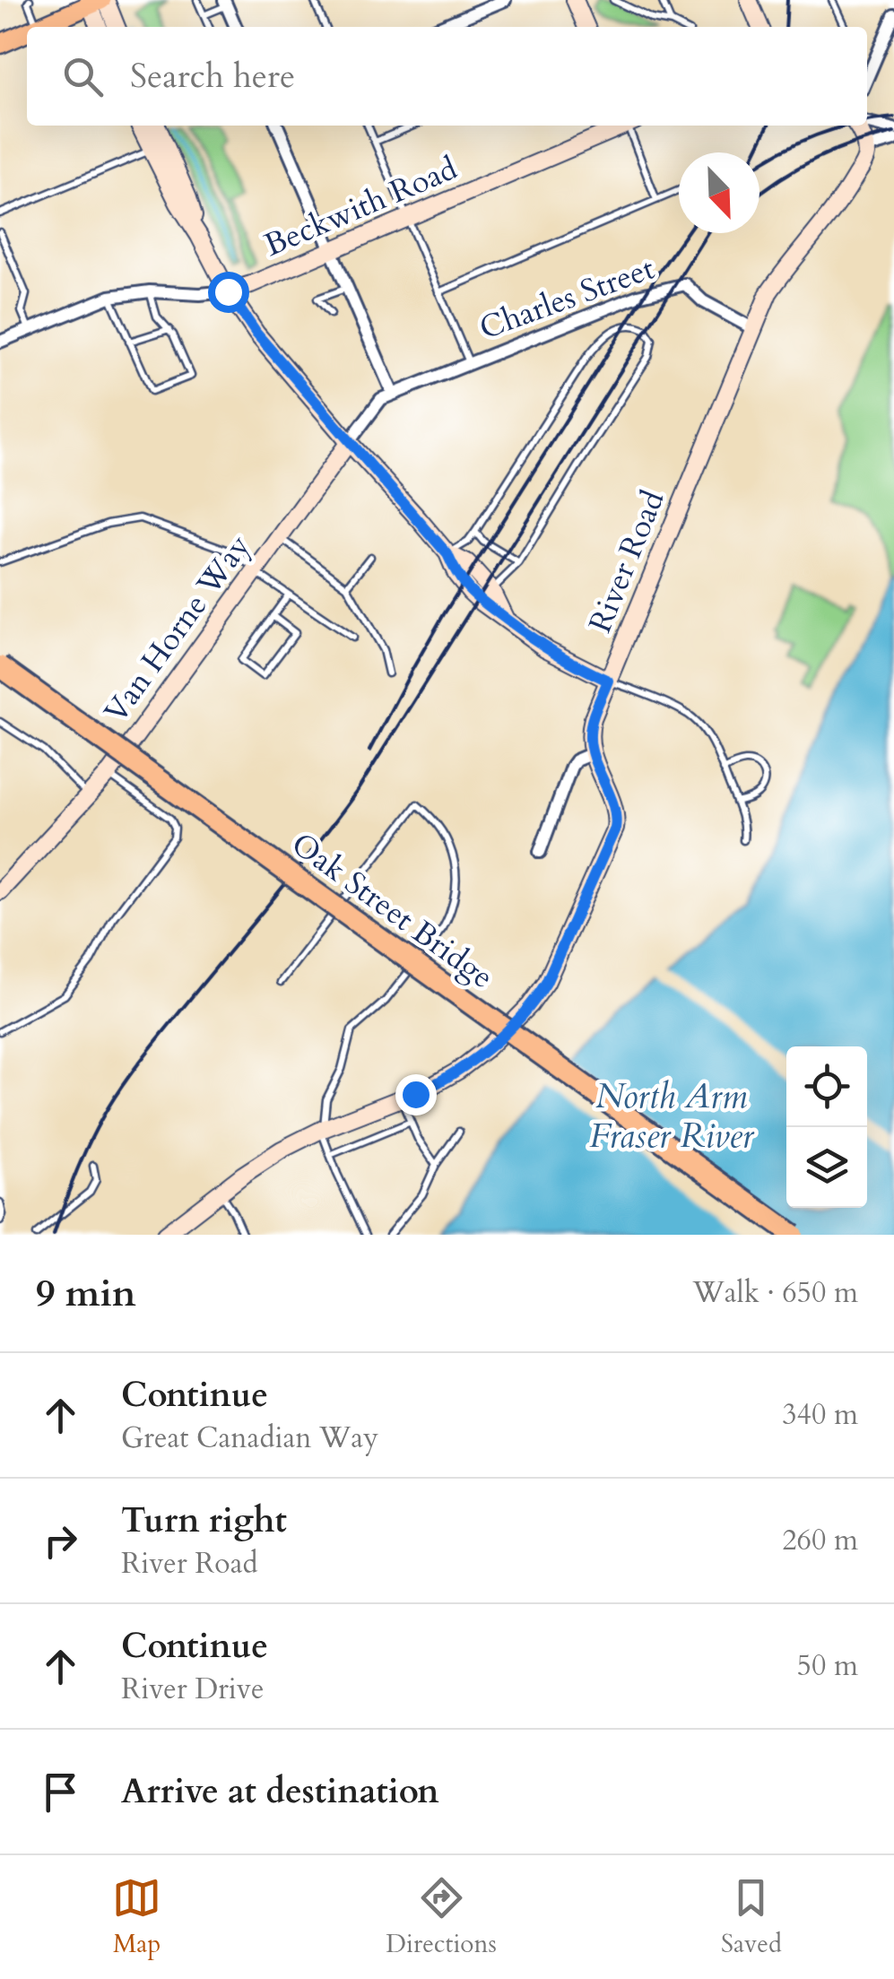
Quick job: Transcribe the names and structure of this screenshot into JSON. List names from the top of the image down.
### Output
{
  "streets": {
    "highway": ["Oak Street Bridge"],
    "street": [
      "Beckwith Road",
      "Charles Street",
      "River Road",
      "Van Horne Way"
    ]
  },
  "crossings": [
    ["Charles Street", "River Road"],
    ["Charles Street", "Van Horne Way"]
  ],
  "water": ["North Arm Fraser River"],
  "north": "bottom right",
  "page": {
    "search": "Search here",
    "heading": ["9 min", "Walk · 650 m"],
    "list": [
      ["Continue", "Great Canadian Way", "340 m"],
      ["Turn right", "River Road", "260 m"],
      ["Continue", "River Drive", "50 m"],
      "Arrive at destination"
    ],
    "nav": ["Map", "Directions", "Saved"]
  }
}
